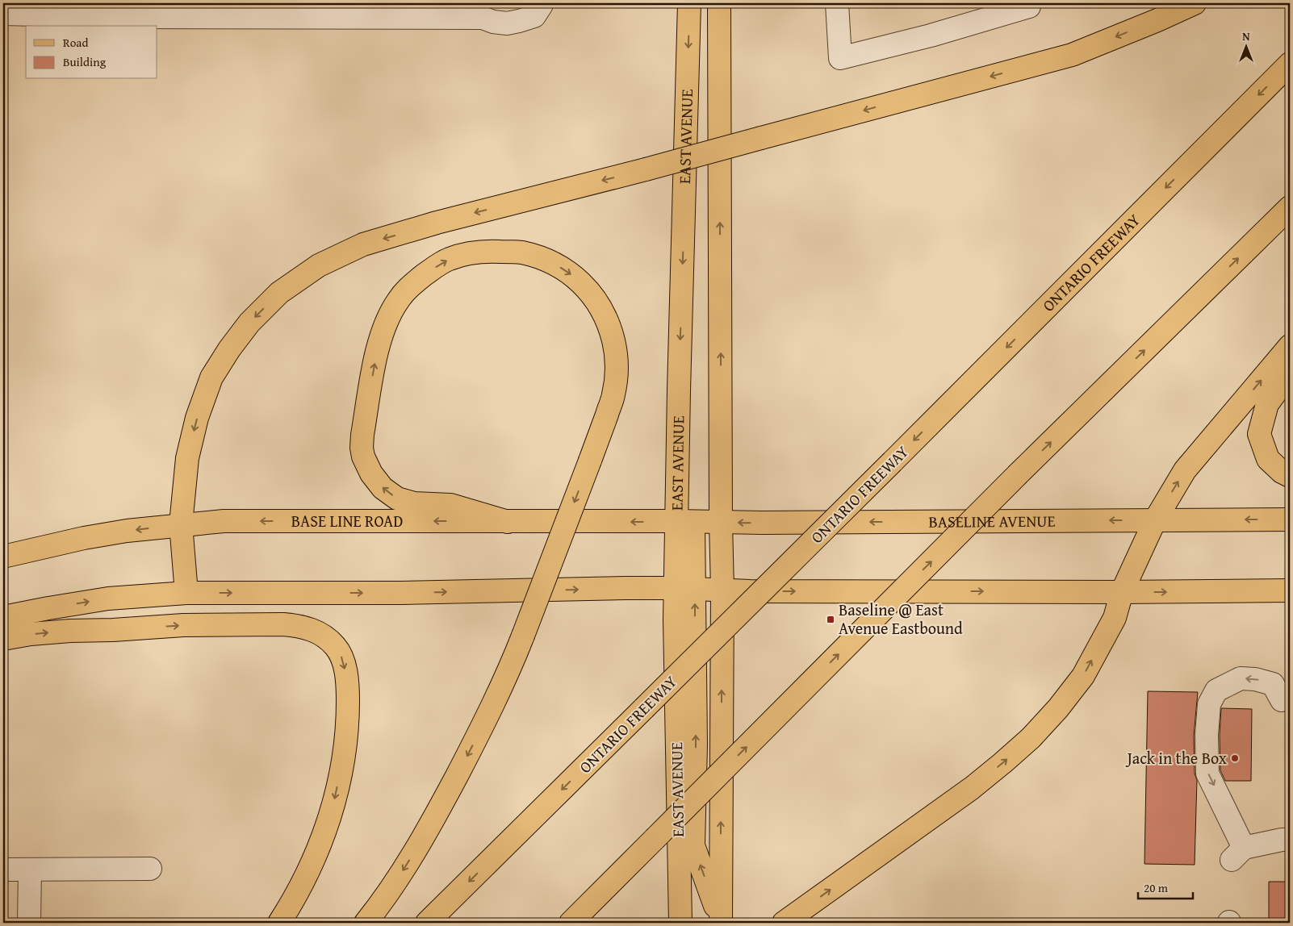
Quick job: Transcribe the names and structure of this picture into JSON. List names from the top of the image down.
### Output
{
  "streets": {
    "main road": [
      "EAST AVENUE",
      "ONTARIO FREEWAY",
      "BASE LINE ROAD",
      "BASELINE AVENUE"
    ]
  },
  "crossings": [
    ["EAST AVENUE", "BASE LINE ROAD"],
    ["EAST AVENUE", "BASELINE AVENUE"],
    ["BASE LINE ROAD", "BASELINE AVENUE"]
  ],
  "places": {
    "transit": ["Baseline @ East Avenue Eastbound"],
    "other": ["Jack in the Box"]
  },
  "legend": ["Road", "Building"],
  "scale_bar": "20 m",
  "north": "top"
}
